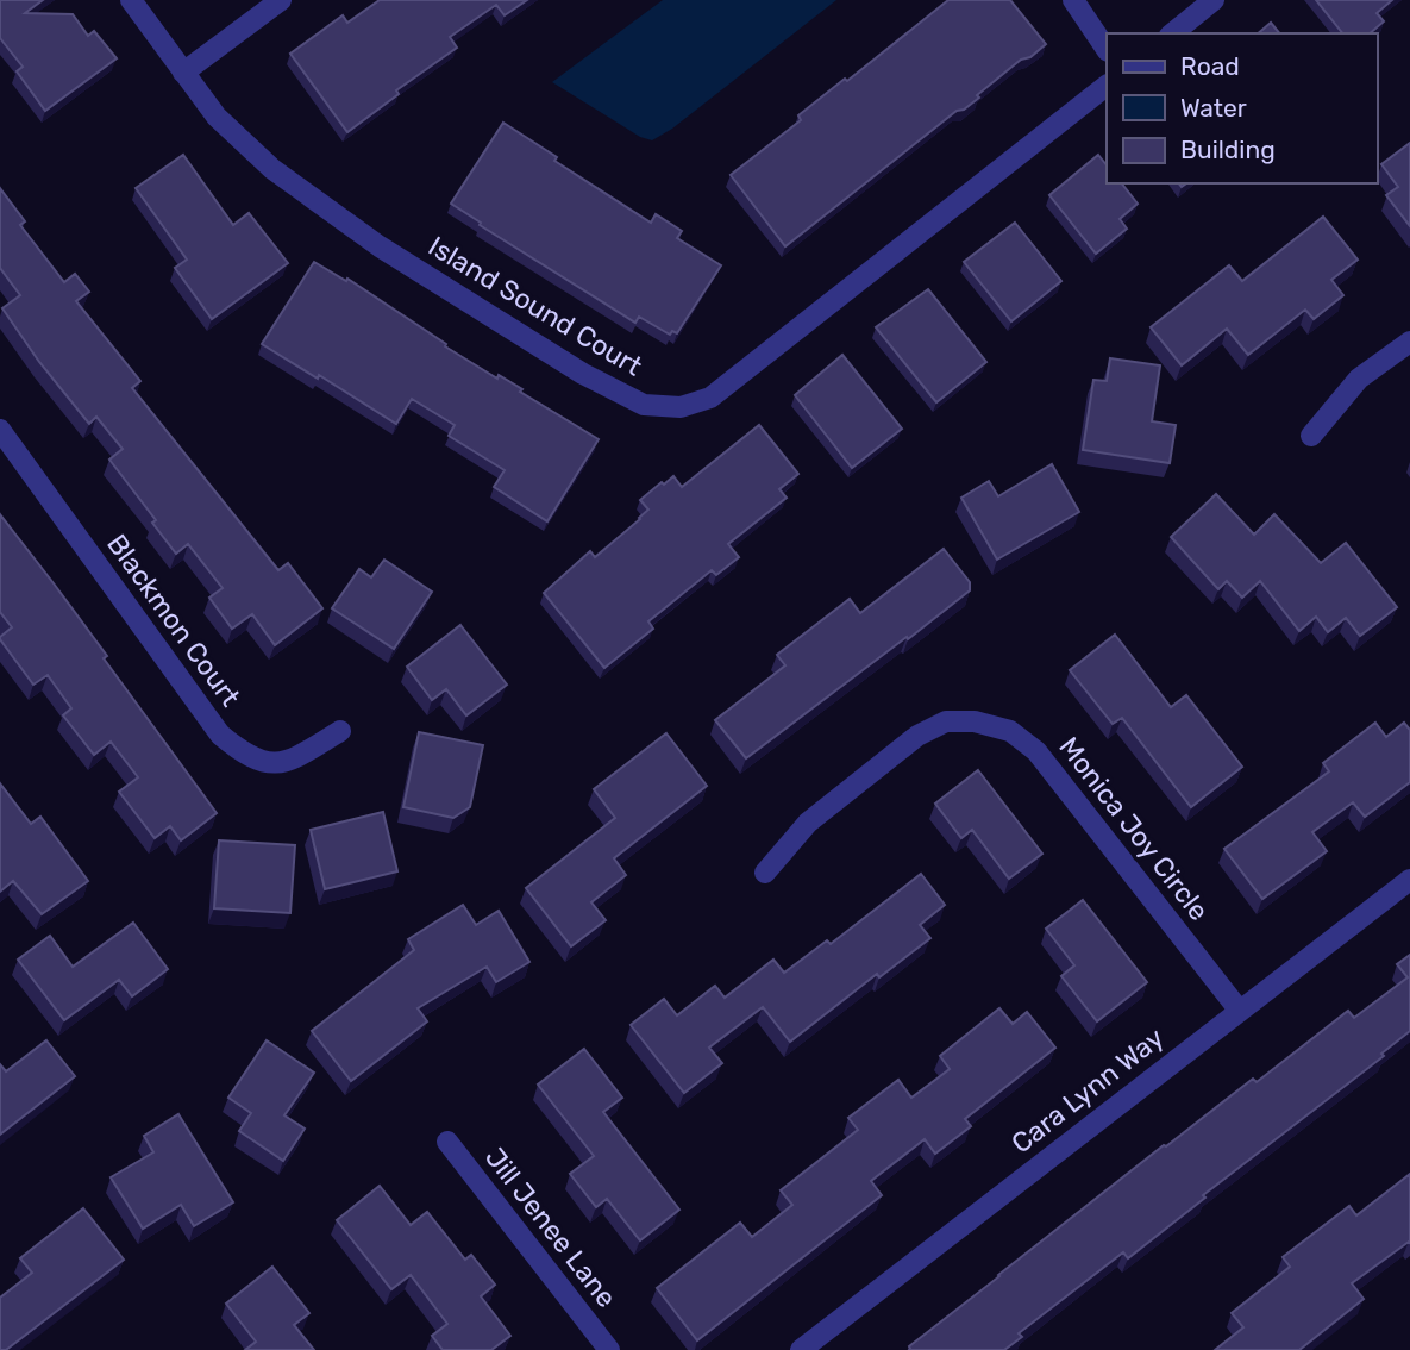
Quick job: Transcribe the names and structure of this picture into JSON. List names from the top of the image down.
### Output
{
  "streets": {
    "street": [
      "Island Sound Court",
      "Blackmon Court",
      "Monica Joy Circle",
      "Cara Lynn Way",
      "Jill Jenee Lane"
    ]
  },
  "crossings": [
    ["Monica Joy Circle", "Cara Lynn Way"]
  ],
  "legend": ["Road", "Water", "Building"]
}
